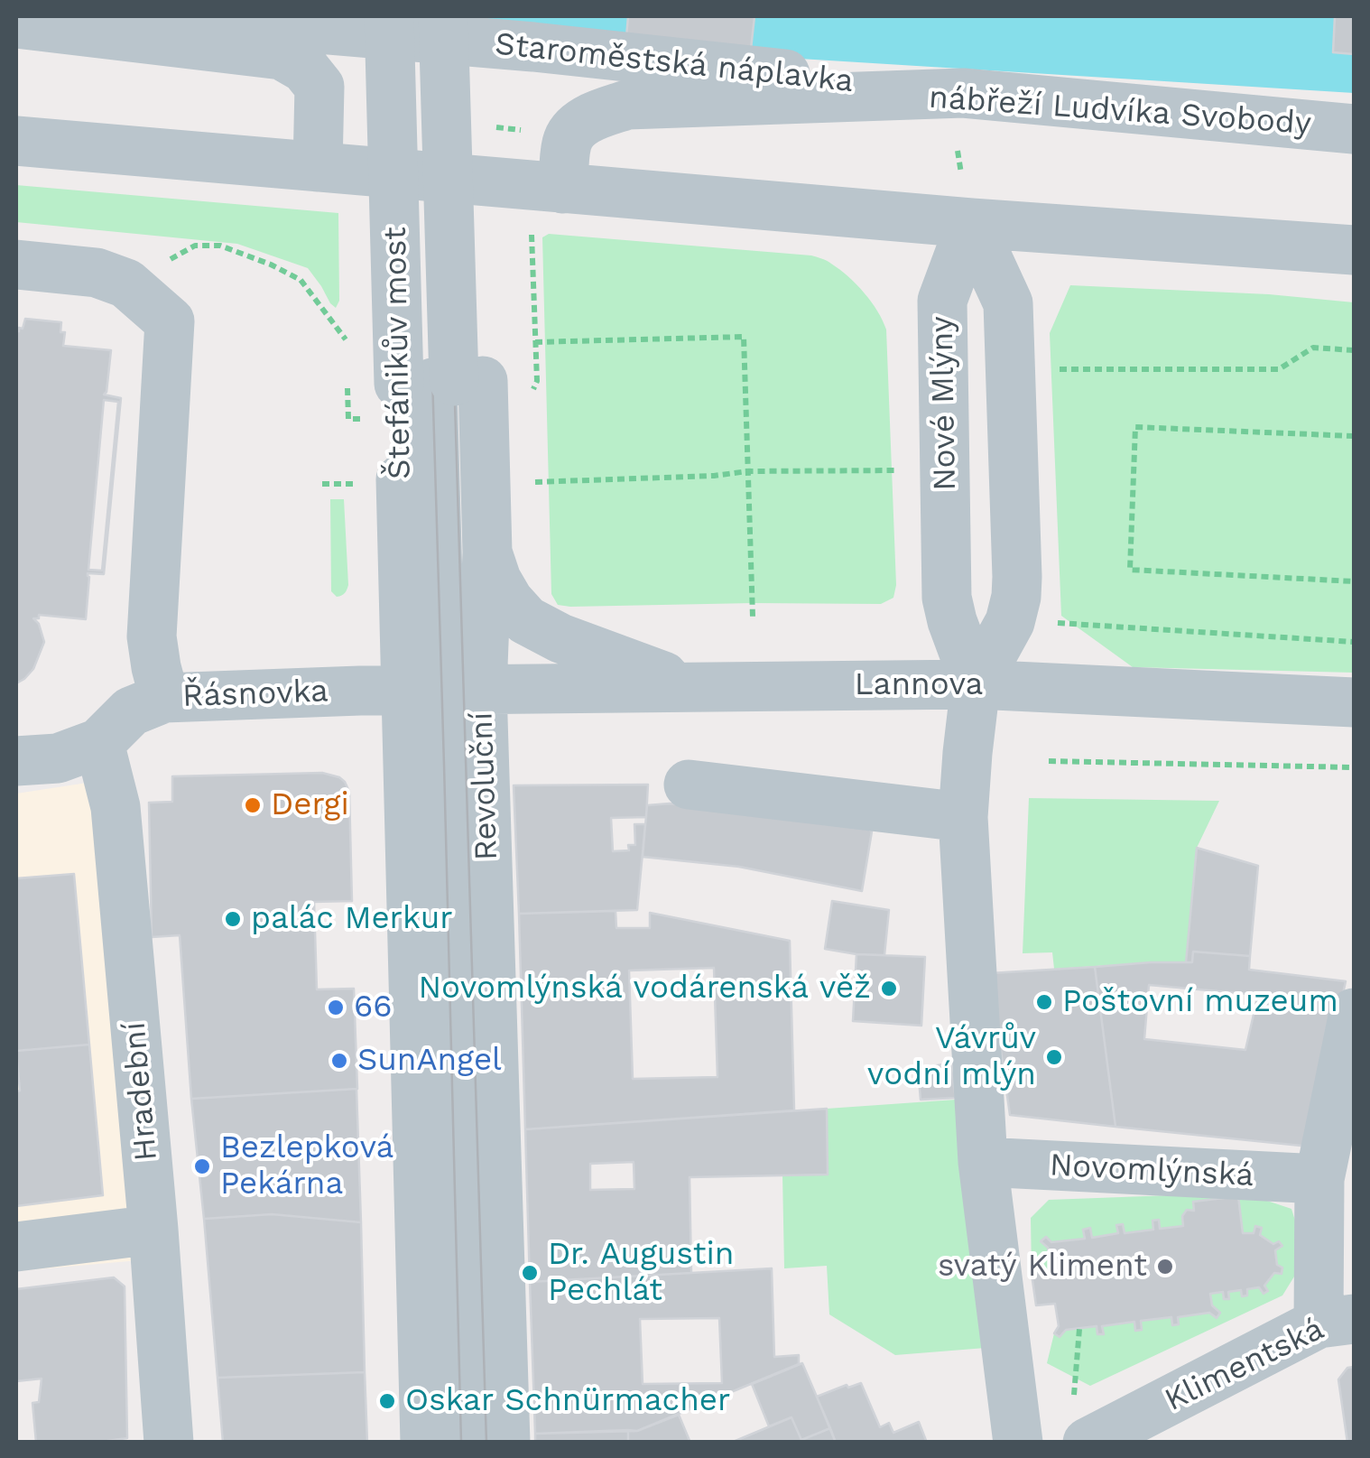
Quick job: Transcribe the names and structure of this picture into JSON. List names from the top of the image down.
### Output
{
  "streets": {
    "street": [
      "Staroměstská náplavka",
      "nábřeží Ludvíka Svobody",
      "Štefánikův most",
      "Nové Mlýny",
      "Lannova",
      "Řásnovka",
      "Revoluční",
      "Hradební",
      "Novomlýnská",
      "Klimentská"
    ]
  },
  "crossings": [
    ["Staroměstská náplavka", "nábřeží Ludvíka Svobody"],
    ["Štefánikův most", "Lannova"],
    ["Štefánikův most", "Řásnovka"],
    ["Štefánikův most", "Revoluční"],
    ["Nové Mlýny", "Lannova"],
    ["Nové Mlýny", "Novomlýnská"],
    ["Lannova", "Řásnovka"],
    ["Lannova", "Revoluční"],
    ["Řásnovka", "Revoluční"],
    ["Řásnovka", "Hradební"]
  ],
  "places": [
    "Dergi",
    "palác Merkur",
    "Novomlýnská vodárenská věž",
    "Poštovní muzeum",
    "66",
    "Vávrův vodní mlýn",
    "SunAngel",
    "Bezlepková Pekárna",
    "svatý Kliment",
    "Dr. Augustin Pechlát",
    "Oskar Schnürmacher"
  ]
}
